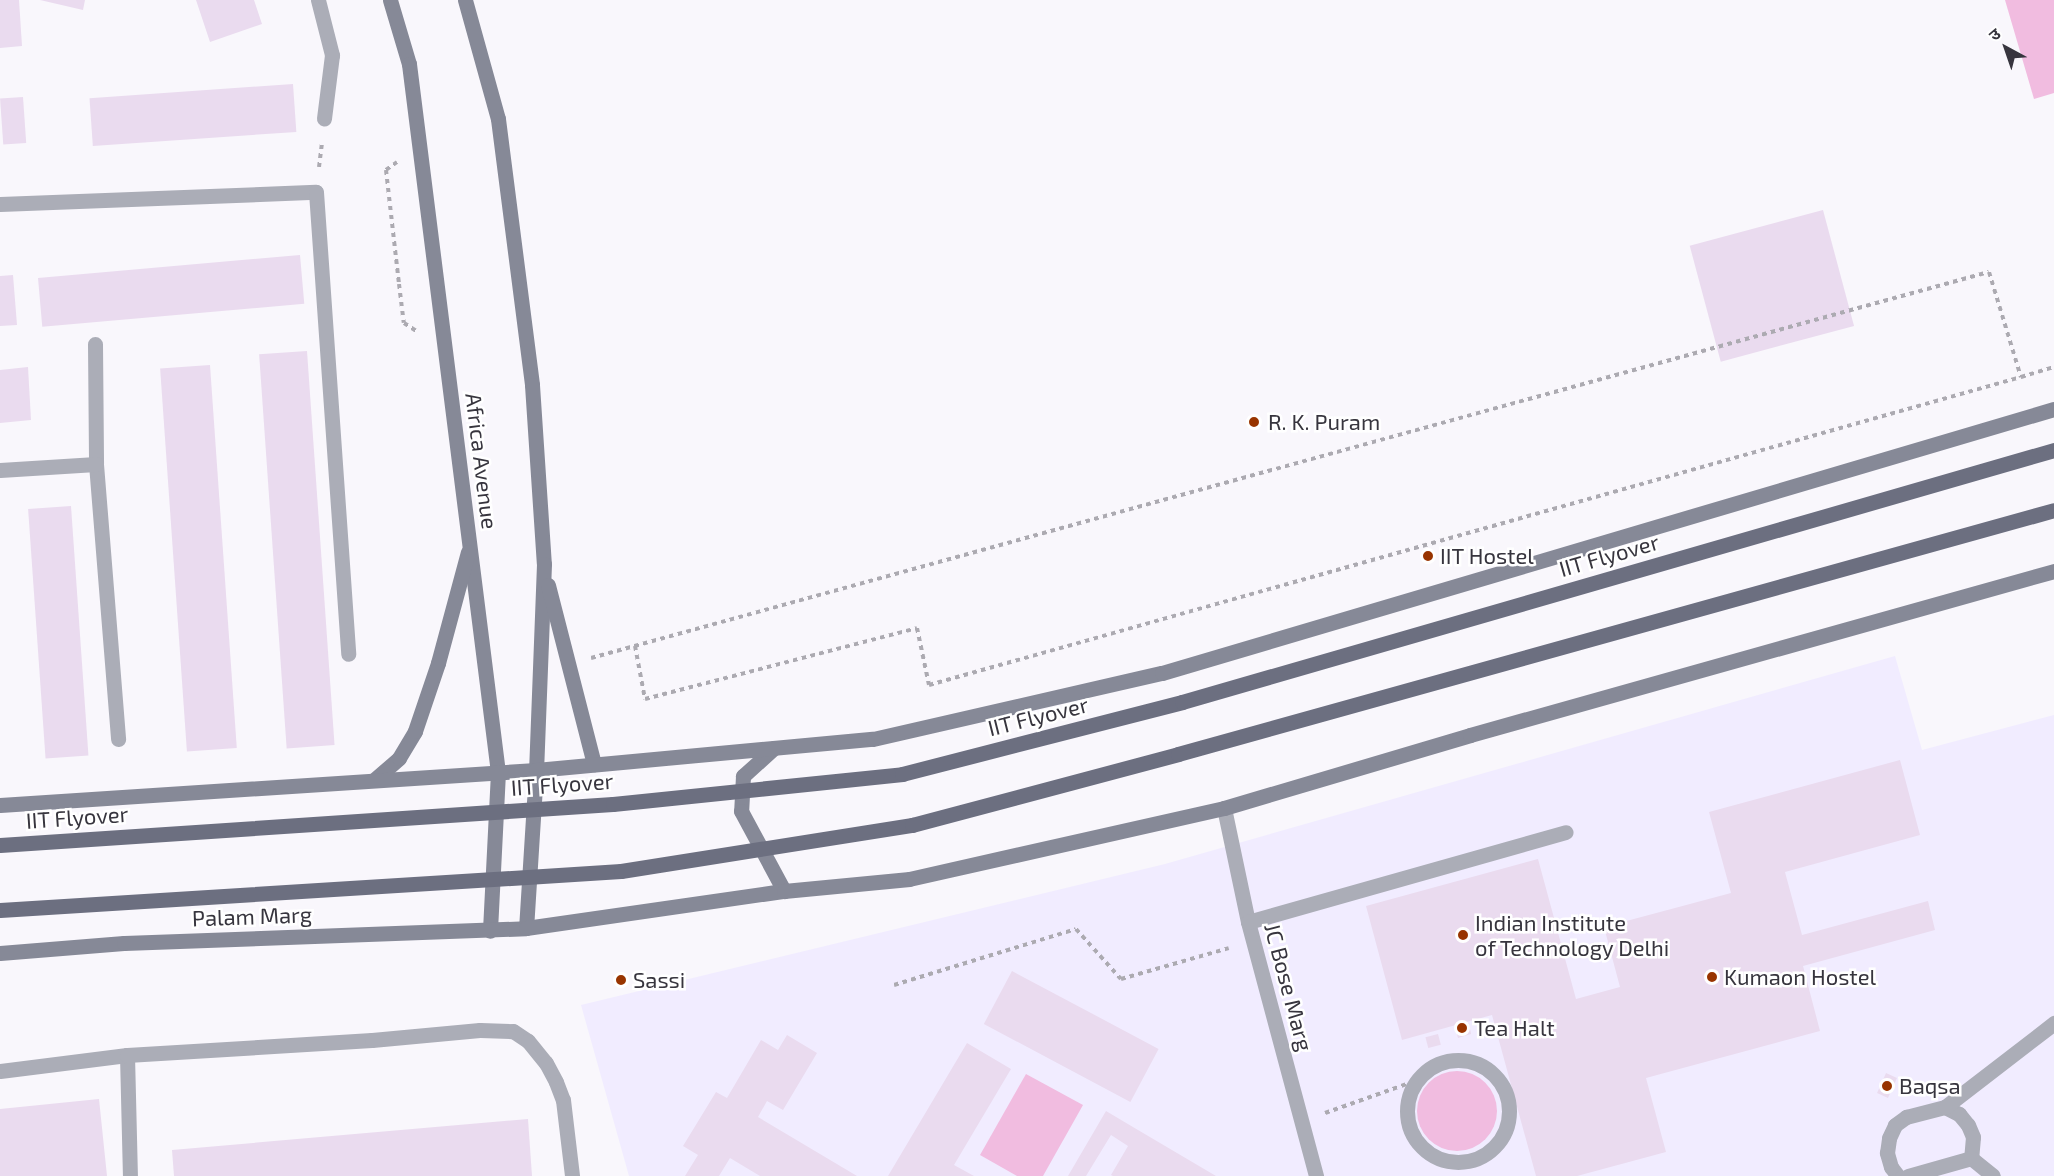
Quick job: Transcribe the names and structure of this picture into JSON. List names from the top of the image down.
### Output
{
  "streets": {
    "main road": ["Africa Avenue", "IIT Flyover", "Palam Marg"],
    "street": ["JC Bose Marg"]
  },
  "crossings": [
    ["Africa Avenue", "Palam Marg"],
    ["Palam Marg", "JC Bose Marg"]
  ],
  "places": [
    "R. K. Puram",
    "IIT Hostel",
    "Indian Institute of Technology Delhi",
    "Kumaon Hostel",
    "Sassi",
    "Tea Halt",
    "Baqsa"
  ],
  "north": "top left"
}
